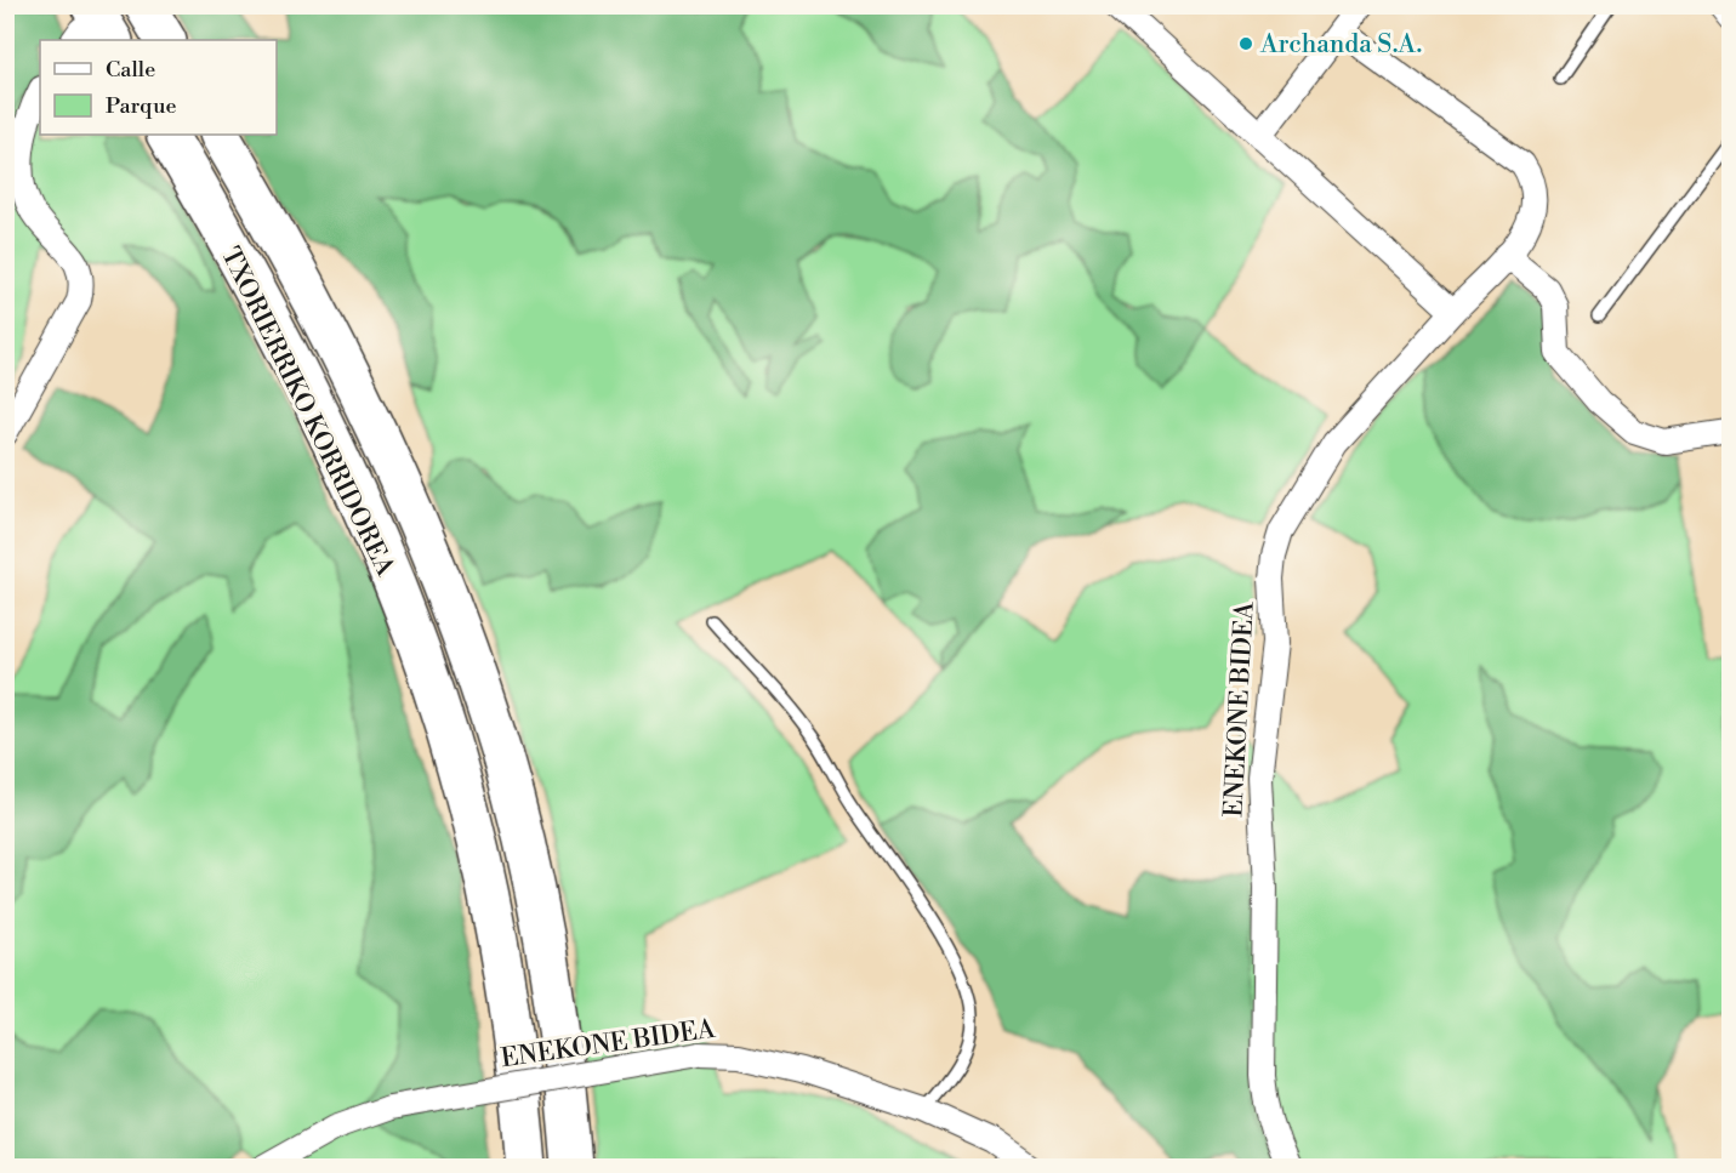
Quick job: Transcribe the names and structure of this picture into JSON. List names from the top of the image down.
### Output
{
  "streets": {
    "highway": ["TXORIERRIKO KORRIDOREA"],
    "street": ["ENEKONE BIDEA"]
  },
  "places": ["Archanda S.A."],
  "legend": ["Calle", "Parque"]
}
